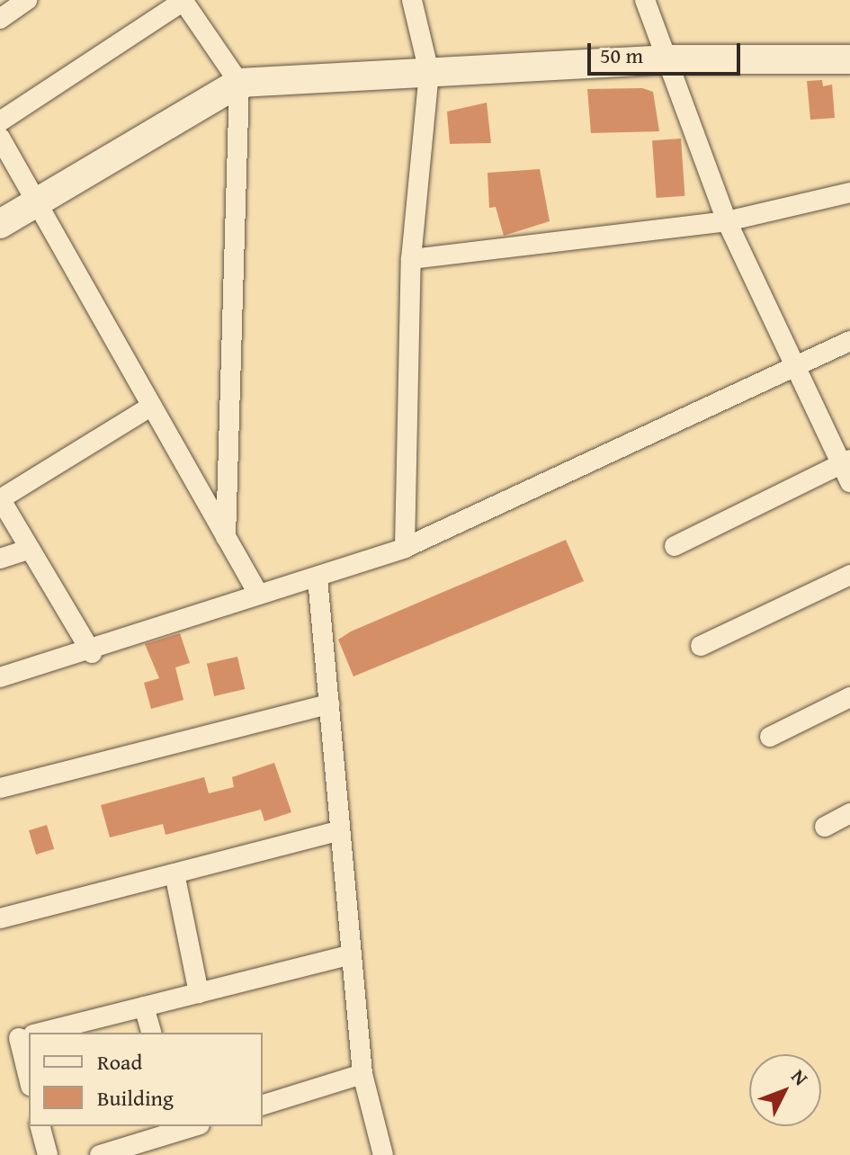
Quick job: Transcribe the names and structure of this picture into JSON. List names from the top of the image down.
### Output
{
  "legend": ["Road", "Building"],
  "scale_bar": "50 m",
  "north": "top right"
}
